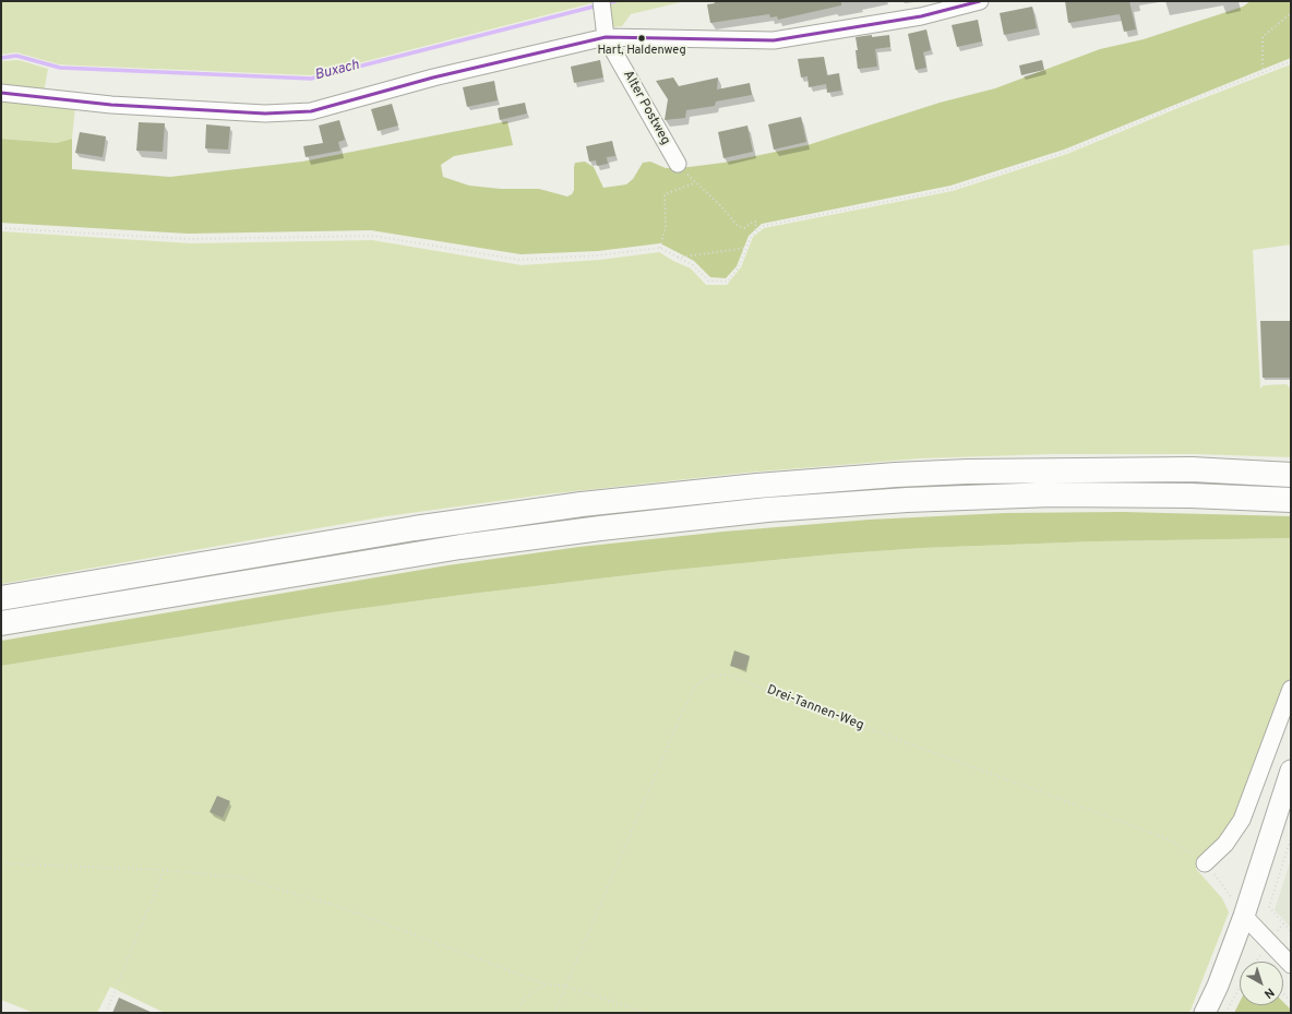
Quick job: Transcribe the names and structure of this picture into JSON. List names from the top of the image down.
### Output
{
  "streets": {
    "street": ["Alter Postweg"],
    "path": ["Drei-Tannen-Weg"]
  },
  "water": ["Buxach"],
  "places": ["Hart, Haldenweg"],
  "north": "bottom right"
}
